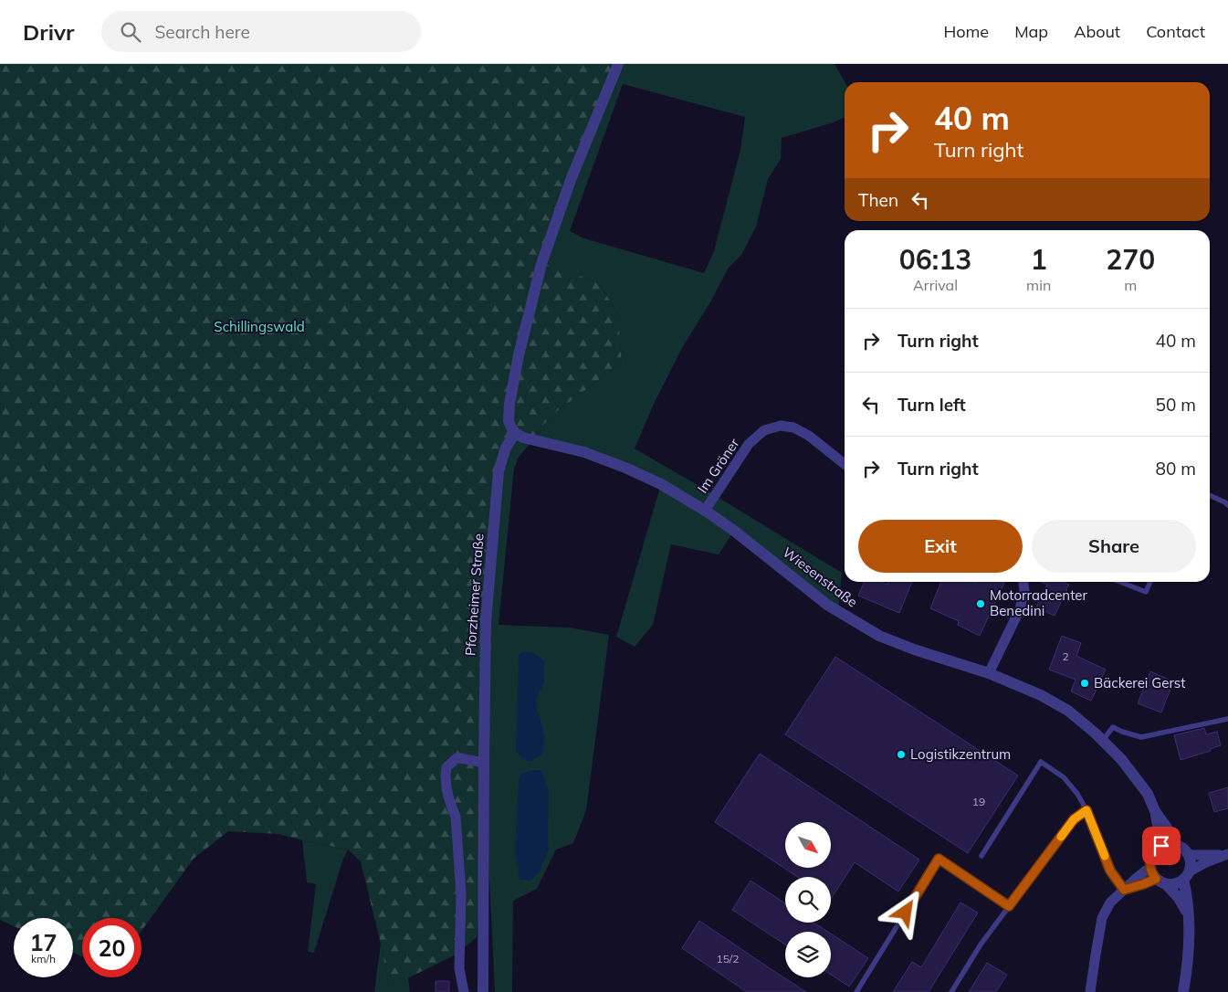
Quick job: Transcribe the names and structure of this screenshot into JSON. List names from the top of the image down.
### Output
{
  "streets": {
    "street": ["Im Gröner", "Wiesenstraße", "Pforzheimer Straße"]
  },
  "crossings": [
    ["Im Gröner", "Wiesenstraße"],
    ["Wiesenstraße", "Pforzheimer Straße"]
  ],
  "parks": ["Schillingswald"],
  "places": ["Motorradcenter Benedini", "Bäckerei Gerst", "Logistikzentrum"],
  "house_numbers": ["2", "19", "15/2"],
  "north": "bottom right",
  "page": {
    "header": "Drivr",
    "search": "Search here",
    "nav": [
      "Home",
      "Map",
      "About",
      "Contact"
    ],
    "turn": ["40 m", "Turn right"],
    "then": "Then",
    "eta": [
      "06:13",
      "Arrival",
      "1",
      "min",
      "270",
      "m"
    ],
    "list": [
      {
        "name": "Turn right",
        "value": "40 m"
      },
      {
        "name": "Turn left",
        "value": "50 m"
      },
      {
        "name": "Turn right",
        "value": "80 m"
      }
    ],
    "buttons": ["Exit", "Share"],
    "speed": "17 km/h",
    "limit": "20"
  }
}
